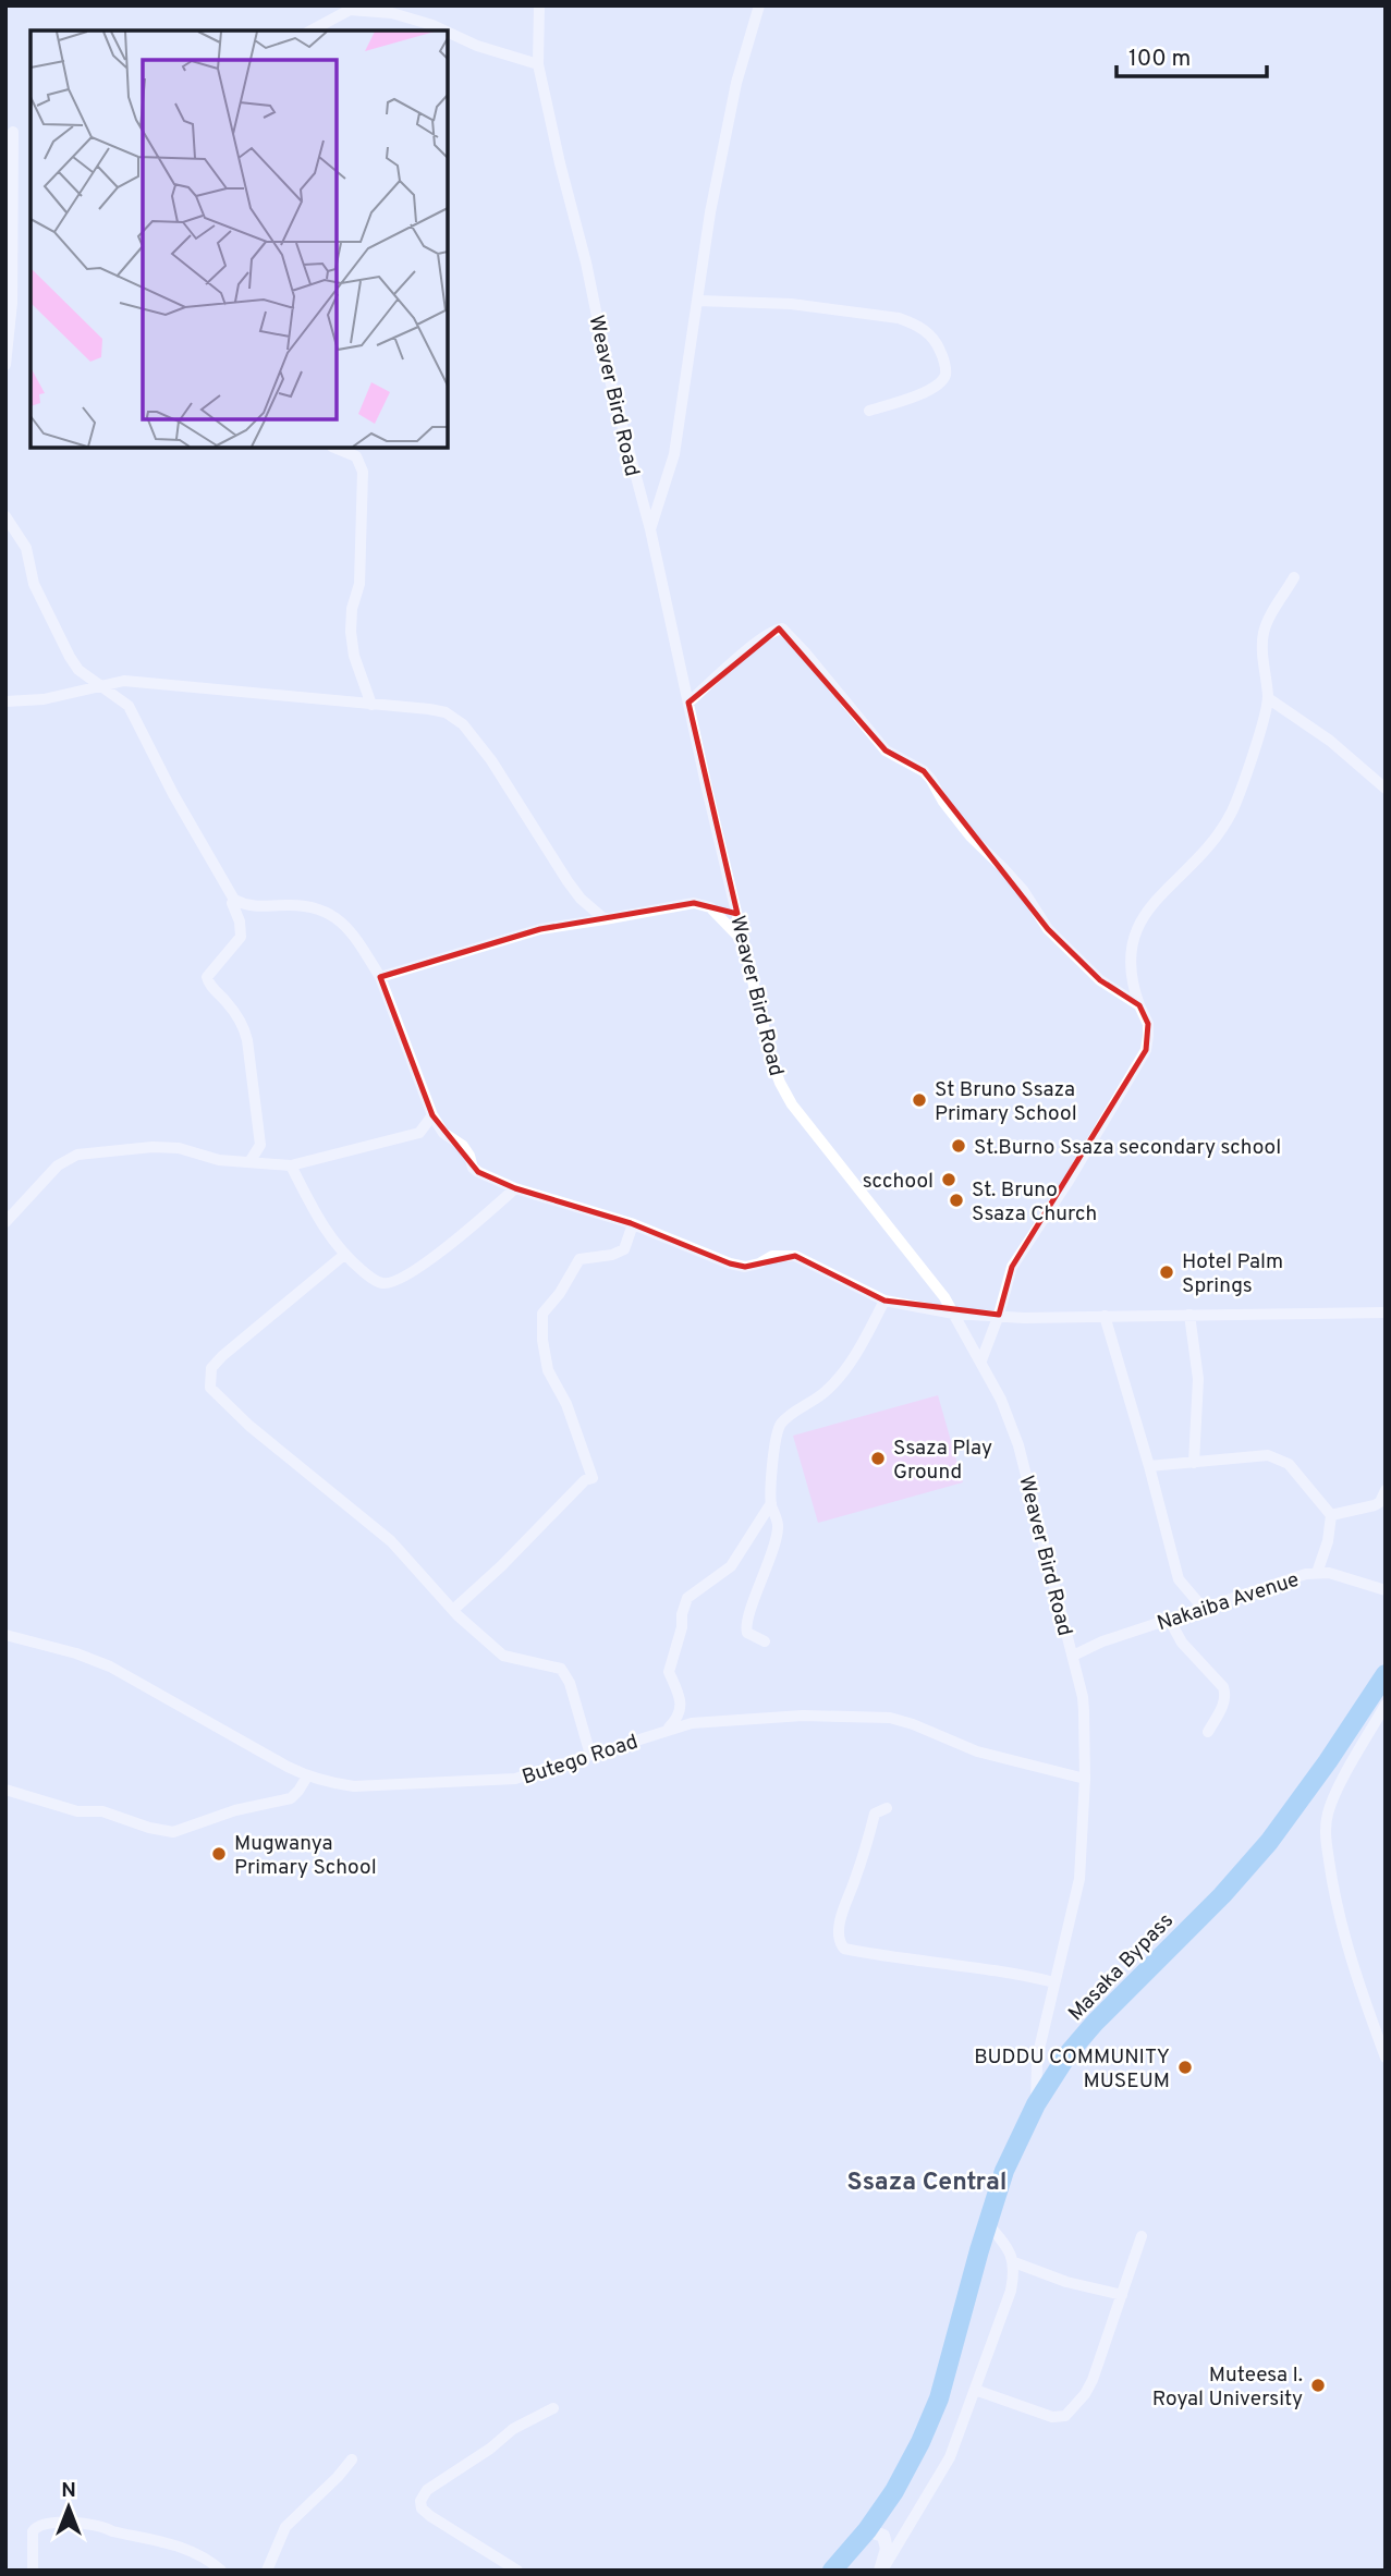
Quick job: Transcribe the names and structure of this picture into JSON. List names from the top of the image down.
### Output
{
  "streets": {
    "highway": ["Masaka Bypass"],
    "street": ["Weaver Bird Road", "Nakaiba Avenue", "Butego Road"]
  },
  "crossings": [
    ["Weaver Bird Road", "Nakaiba Avenue"],
    ["Weaver Bird Road", "Butego Road"],
    ["Weaver Bird Road", "Masaka Bypass"]
  ],
  "districts": ["Ssaza Central"],
  "places": [
    "St Bruno Ssaza Primary School",
    "St.Burno Ssaza secondary school",
    "scchool",
    "St. Bruno Ssaza Church",
    "Hotel Palm Springs",
    "Ssaza Play Ground",
    "Mugwanya Primary School",
    "BUDDU COMMUNITY MUSEUM",
    "Muteesa I. Royal University"
  ],
  "scale_bar": "100 m",
  "north": "top"
}
